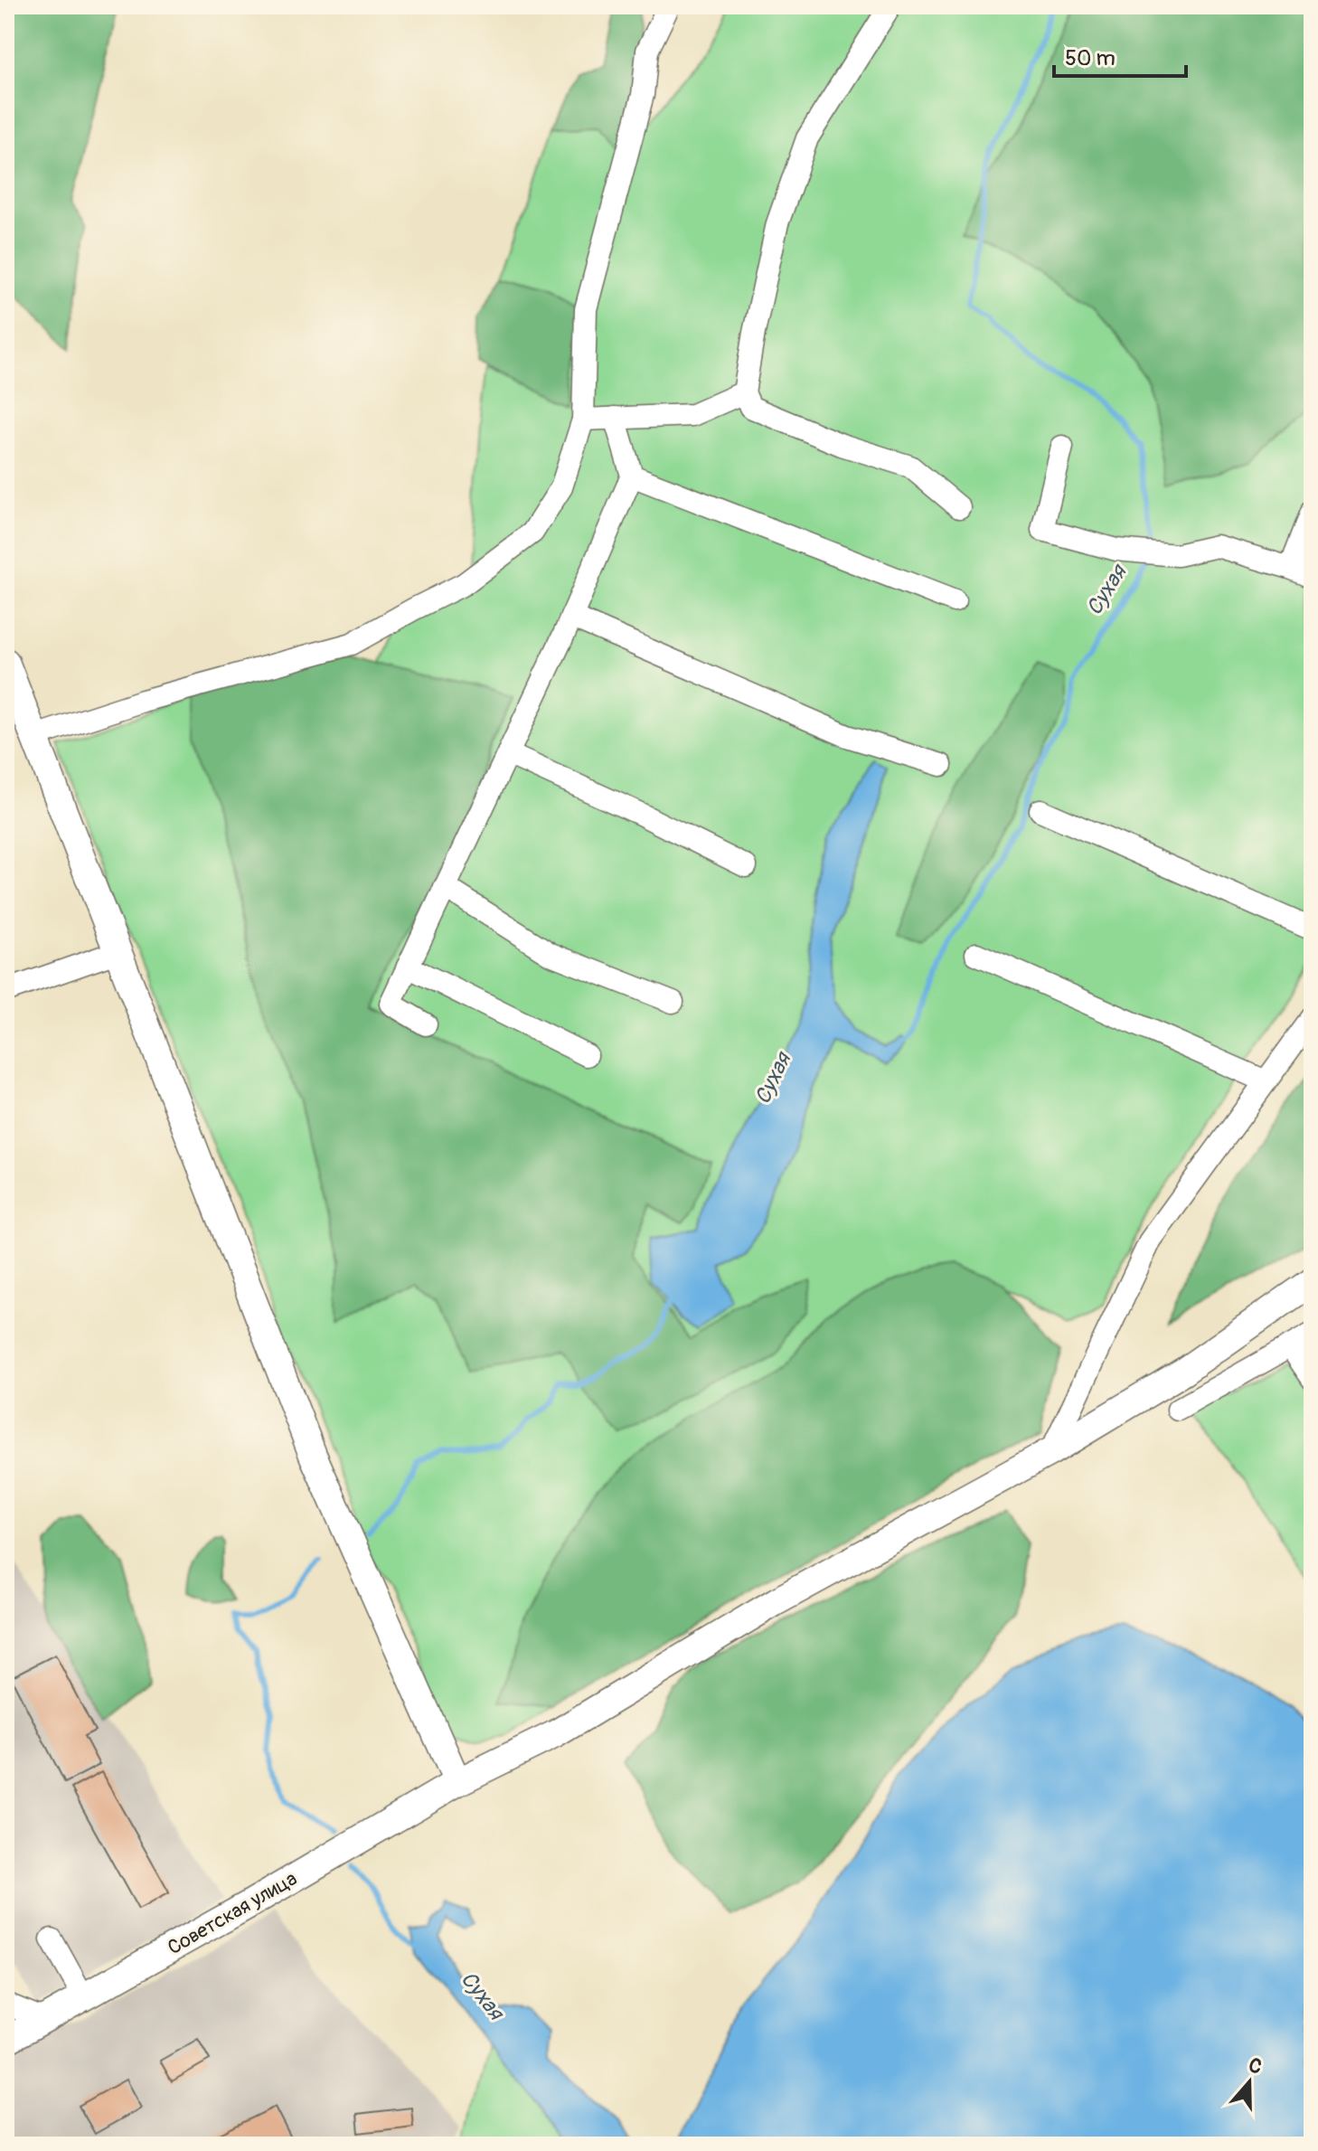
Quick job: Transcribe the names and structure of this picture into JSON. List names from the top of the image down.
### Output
{
  "streets": {
    "main road": ["Советская улица"]
  },
  "water": ["Сухая"],
  "scale_bar": "50 m",
  "north": "top"
}
